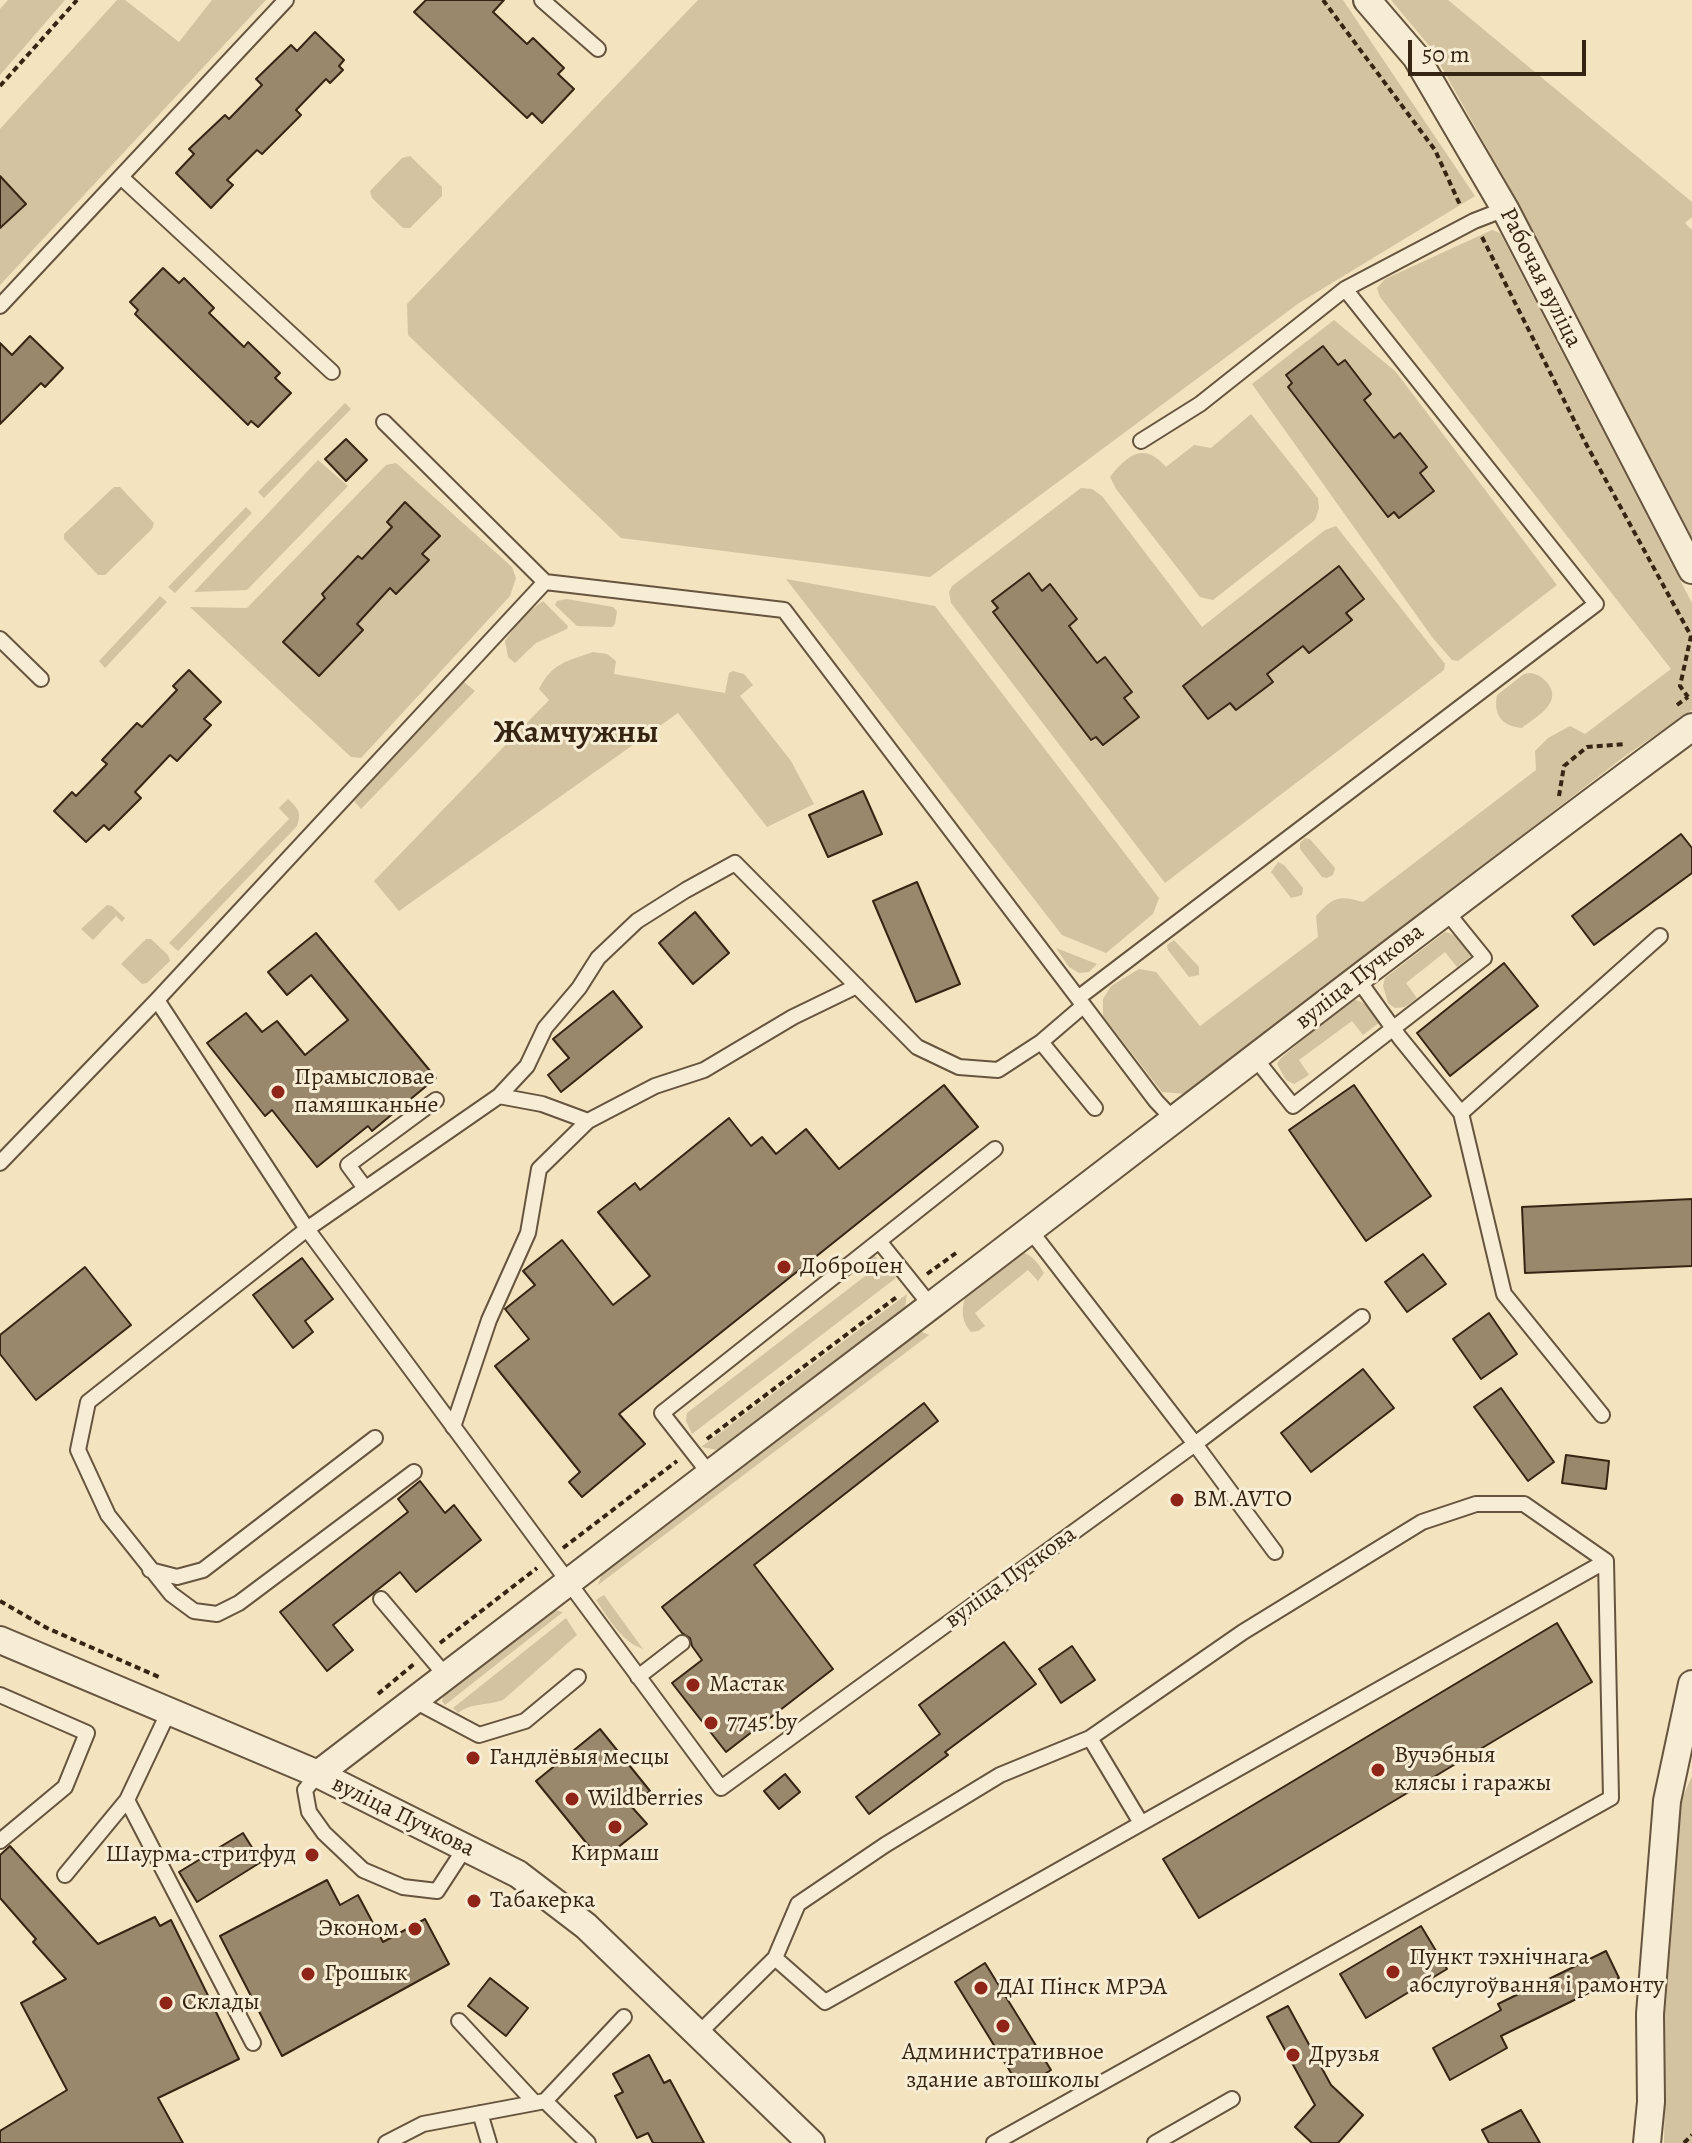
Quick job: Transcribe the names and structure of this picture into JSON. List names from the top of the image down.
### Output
{
  "streets": {
    "street": ["Рабочая вуліца", "вуліца Пучкова"]
  },
  "districts": ["Жамчужны"],
  "places": [
    "Прамысловае памяшканьне",
    "Доброцен",
    "BM.AVTO",
    "Мастак",
    "7745.by",
    "Гандлёвыя месцы",
    "Вучэбныя клясы і гаражы",
    "Wildberries",
    "Кирмаш",
    "Шаурма-стритфуд",
    "Табакерка",
    "Эконом",
    "Пункт тэхнічнага абслугоўвання і рамонту",
    "Грошык",
    "ДАІ Пінск МРЭА",
    "Склады",
    "Административное здание автошколы",
    "Друзья"
  ],
  "scale_bar": "50 m"
}
